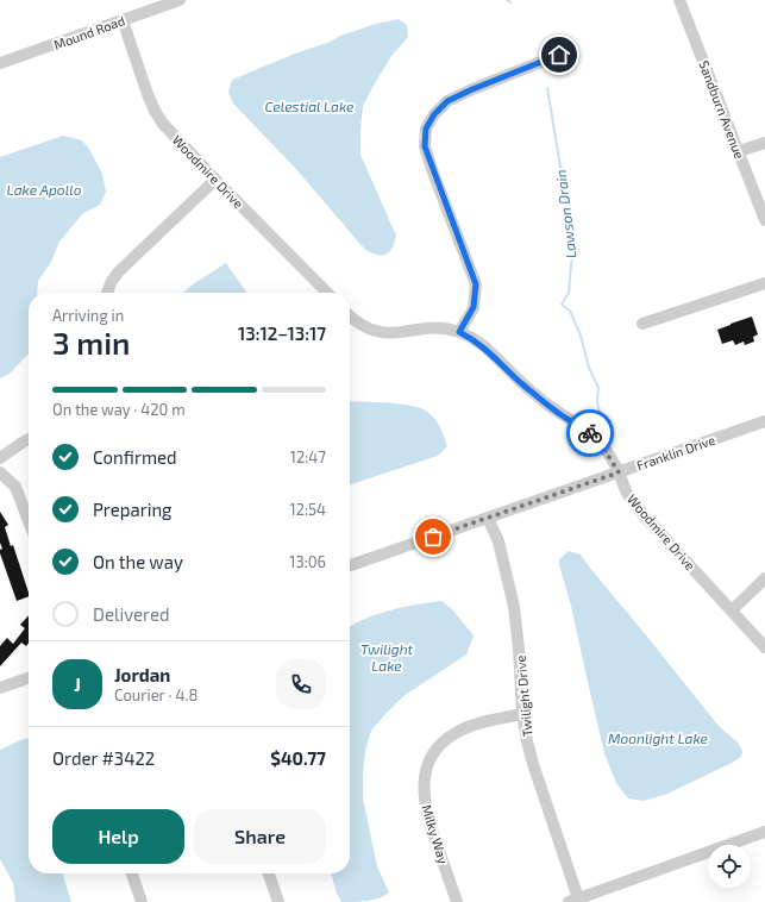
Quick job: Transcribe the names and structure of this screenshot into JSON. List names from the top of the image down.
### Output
{
  "streets": {
    "street": [
      "Mound Road",
      "Sandburn Avenue",
      "Woodmire Drive",
      "Franklin Drive",
      "Twilight Drive",
      "Milky Way"
    ]
  },
  "crossings": [
    ["Mound Road", "Woodmire Drive"],
    ["Woodmire Drive", "Franklin Drive"],
    ["Franklin Drive", "Twilight Drive"],
    ["Twilight Drive", "Milky Way"]
  ],
  "water": [
    "Celestial Lake",
    "Lake Apollo",
    "Lawson Drain",
    "Twilight Lake",
    "Moonlight Lake"
  ],
  "page": {
    "heading": ["3 min", "Arriving in", "13:12–13:17"],
    "panel": [
      "Jordan",
      "Courier · 4.8",
      "Order #3422",
      "$40.77"
    ],
    "bar": "On the way · 420 m",
    "list": [
      ["Confirmed", "12:47"],
      ["Preparing", "12:54"],
      ["On the way", "13:06"],
      "Delivered"
    ],
    "round": "J",
    "buttons": ["Help", "Share"]
  }
}
